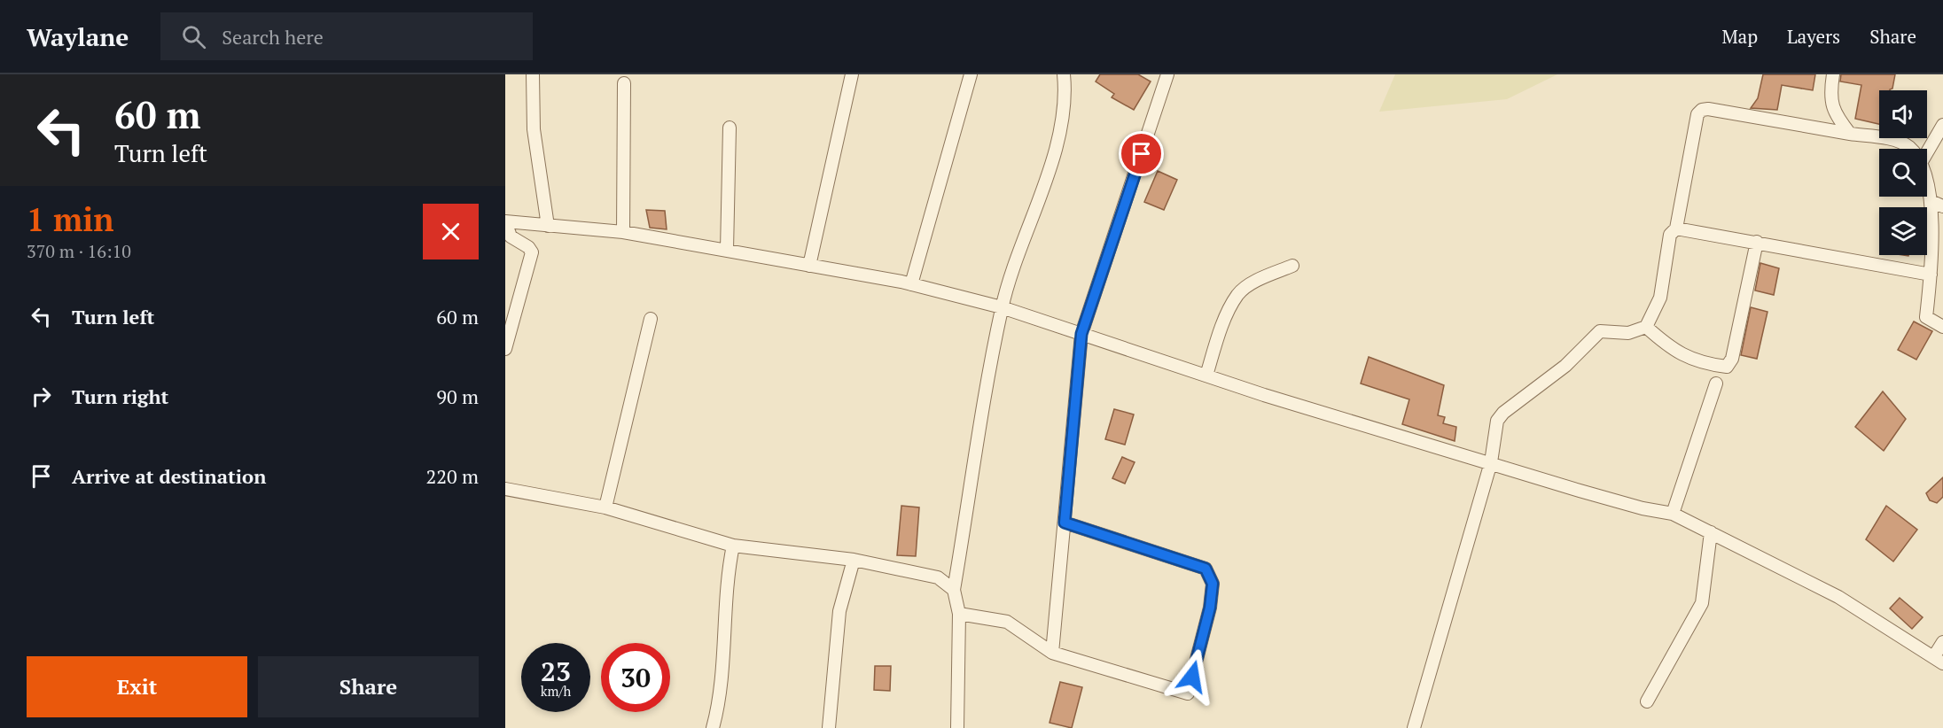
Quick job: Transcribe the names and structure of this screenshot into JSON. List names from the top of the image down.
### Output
{
  "page": {
    "header": "Waylane",
    "search": "Search here",
    "nav": ["Map", "Layers", "Share"],
    "turn": ["60 m", "Turn left"],
    "heading": ["1 min", "370 m · 16:10"],
    "list": [
      {
        "name": "Turn left",
        "value": "60 m"
      },
      {
        "name": "Turn right",
        "value": "90 m"
      },
      {
        "name": "Arrive at destination",
        "value": "220 m"
      }
    ],
    "speed": "23 km/h",
    "limit": "30",
    "buttons": ["Exit", "Share"]
  }
}
